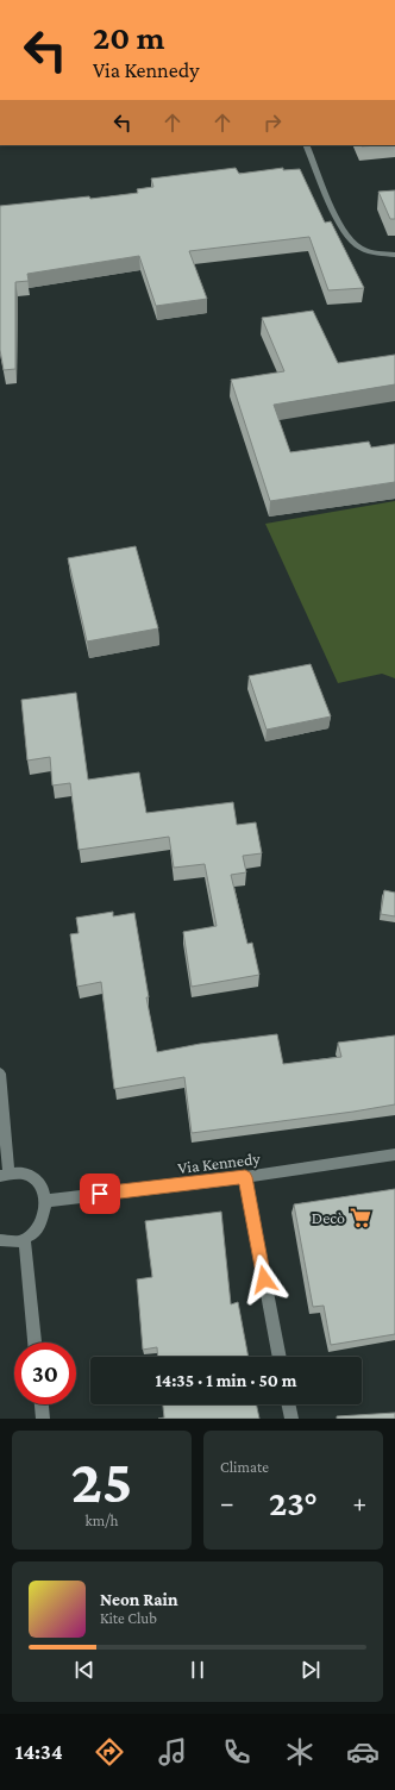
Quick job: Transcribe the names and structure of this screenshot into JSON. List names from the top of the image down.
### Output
{
  "streets": {
    "street": ["Via Kennedy"]
  },
  "places": {
    "supermarket": ["Decò"]
  },
  "page": {
    "turn": ["20 m", "Via Kennedy"],
    "limit": "30",
    "trip": "14:35 · 1 min · 50 m",
    "tile": [
      ["25", "km/h"],
      "Climate"
    ],
    "heat": ["−", "23°", "+"],
    "song": ["Neon Rain", "Kite Club"],
    "tabs": "14:34"
  }
}
